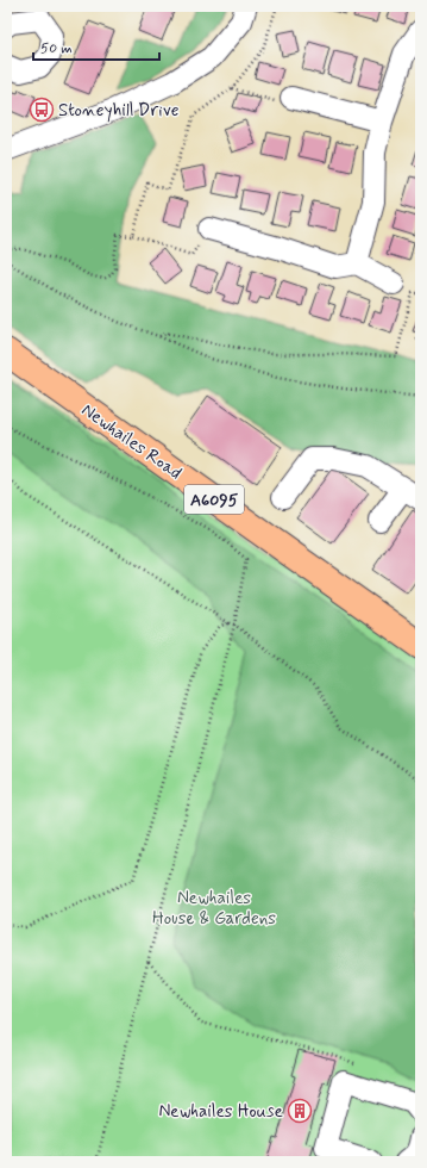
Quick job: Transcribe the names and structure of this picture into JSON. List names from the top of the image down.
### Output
{
  "streets": {
    "main road": ["Newhailes Road", "A6095"]
  },
  "parks": ["Newhailes House & Gardens"],
  "places": {
    "bus stop": ["Stoneyhill Drive"],
    "building": ["Newhailes House"]
  },
  "scale_bar": "50 m"
}
